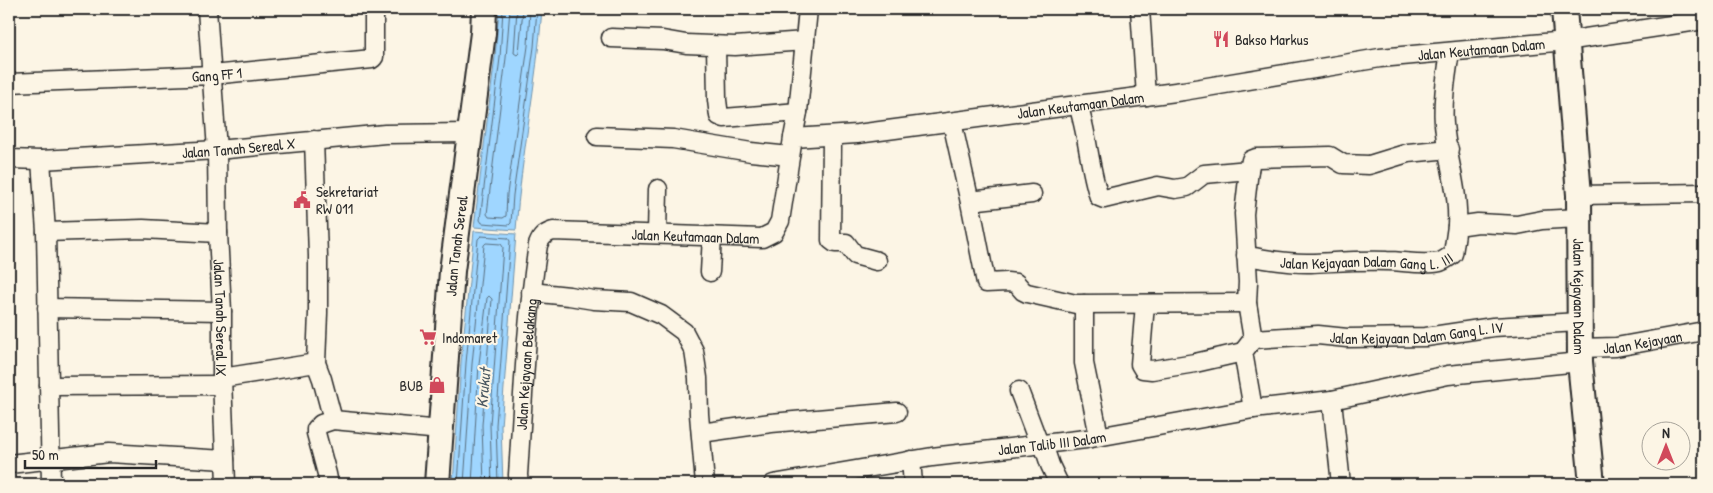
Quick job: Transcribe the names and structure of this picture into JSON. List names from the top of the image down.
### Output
{
  "streets": {
    "street": [
      "Jalan Keutamaan Dalam",
      "Gang FF 1",
      "Jalan Tanah Sereal X",
      "Jalan Tanah Sereal",
      "Jalan Kejayaan Dalam Gang L. III",
      "Jalan Kejayaan Dalam",
      "Jalan Tanah Sereal IX",
      "Jalan Kejayaan Dalam Gang L. IV",
      "Jalan Kejayaan",
      "Jalan Kejayaan Belakang",
      "Jalan Talib III Dalam"
    ]
  },
  "crossings": [
    ["Jalan Keutamaan Dalam", "Jalan Kejayaan Dalam"],
    ["Jalan Keutamaan Dalam", "Jalan Kejayaan Belakang"],
    ["Gang FF 1", "Jalan Tanah Sereal IX"],
    ["Jalan Tanah Sereal X", "Jalan Tanah Sereal"],
    ["Jalan Tanah Sereal X", "Jalan Tanah Sereal IX"],
    ["Jalan Kejayaan Dalam Gang L. III", "Jalan Kejayaan Dalam"],
    ["Jalan Kejayaan Dalam", "Jalan Kejayaan Dalam Gang L. IV"],
    ["Jalan Kejayaan Dalam", "Jalan Kejayaan"],
    ["Jalan Kejayaan Dalam", "Jalan Talib III Dalam"]
  ],
  "water": ["Krukut"],
  "places": {
    "restaurant": ["Bakso Markus"],
    "public building": ["Sekretariat RW 011"],
    "supermarket": ["Indomaret"],
    "shop": ["BUB"]
  },
  "scale_bar": "50 m",
  "north": "top"
}
